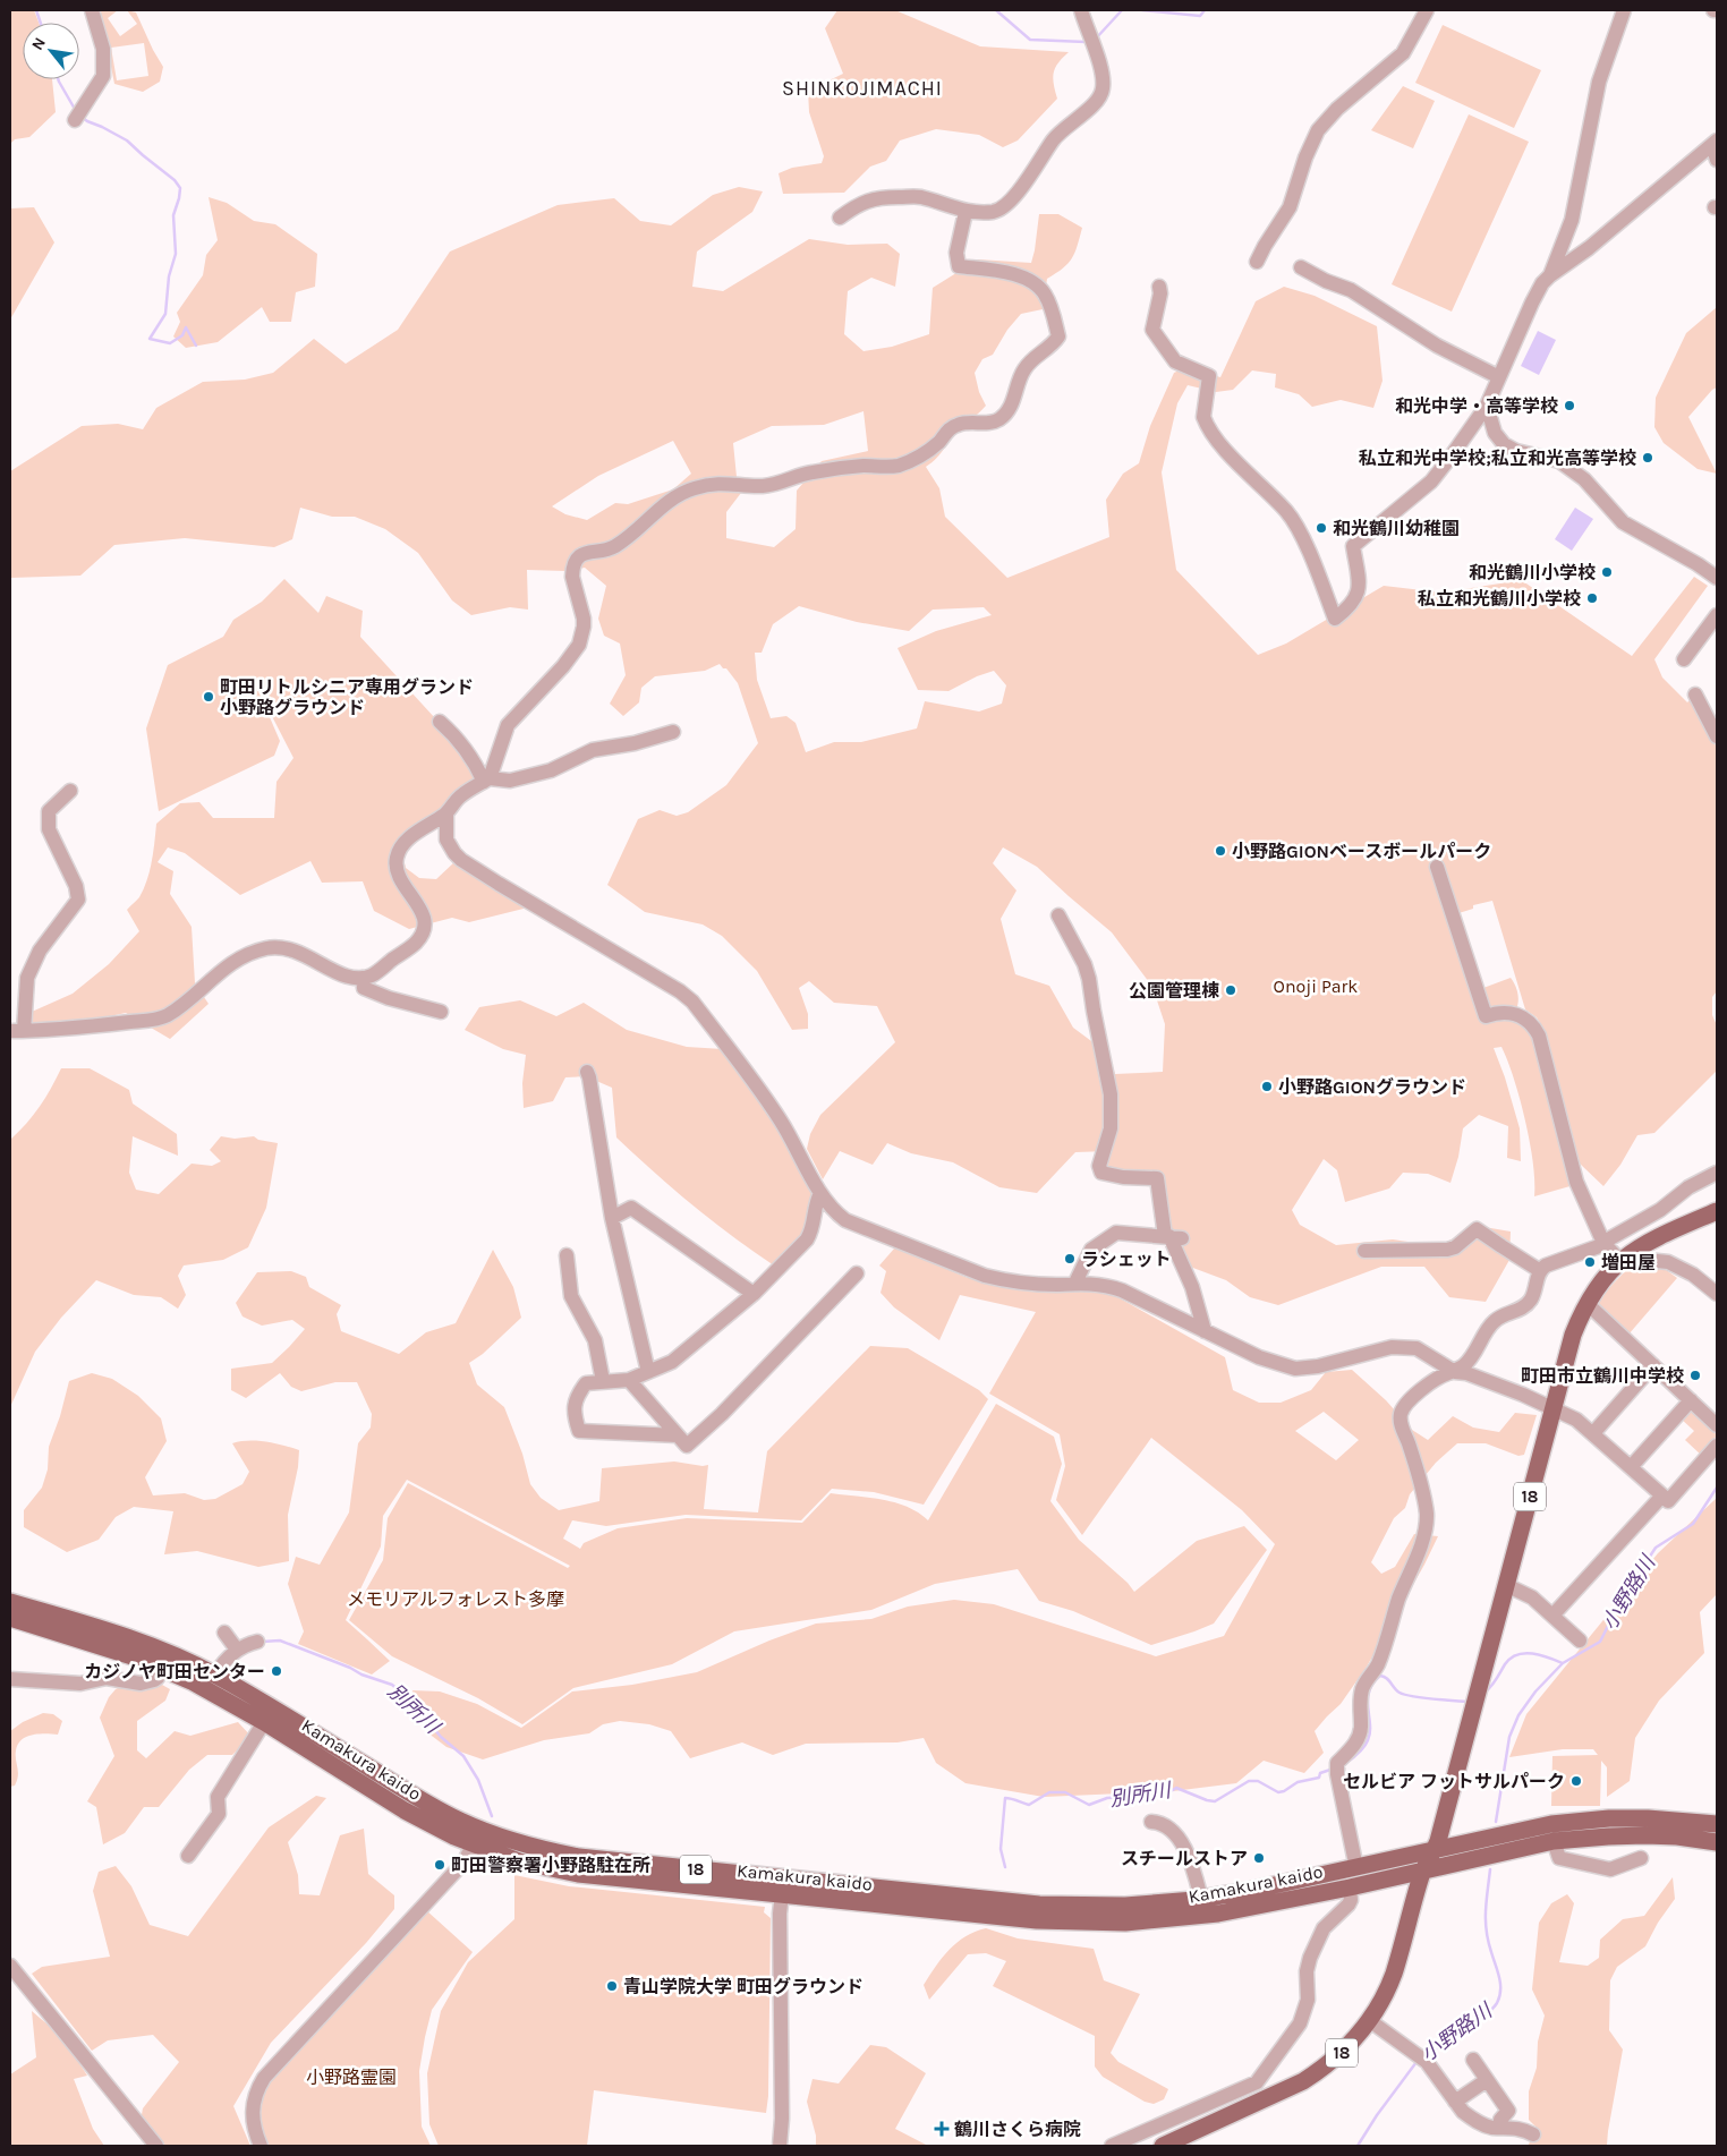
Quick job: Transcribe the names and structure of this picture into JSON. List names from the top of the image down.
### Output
{
  "streets": {
    "main road": ["18", "Kamakura kaido"]
  },
  "crossings": [
    ["18", "Kamakura kaido"]
  ],
  "districts": ["SHINKOJIMACHI"],
  "water": ["小野路川", "別所川"],
  "parks": ["Onoji Park", "メモリアルフォレスト多摩", "小野路霊園"],
  "places": {
    "other": [
      "和光中学・高等学校",
      "私立和光中学校;私立和光高等学校",
      "和光鶴川幼稚園",
      "和光鶴川小学校",
      "私立和光鶴川小学校",
      "町田リトルシニア専用グランド 小野路グラウンド",
      "小野路GIONベースボールパーク",
      "公園管理棟",
      "小野路GIONグラウンド",
      "ラシェット",
      "増田屋",
      "町田市立鶴川中学校",
      "カジノヤ町田センター",
      "セルビア フットサルパーク",
      "スチールストア",
      "町田警察署小野路駐在所",
      "青山学院大学 町田グラウンド"
    ],
    "health": ["鶴川さくら病院"]
  },
  "north": "top left"
}
